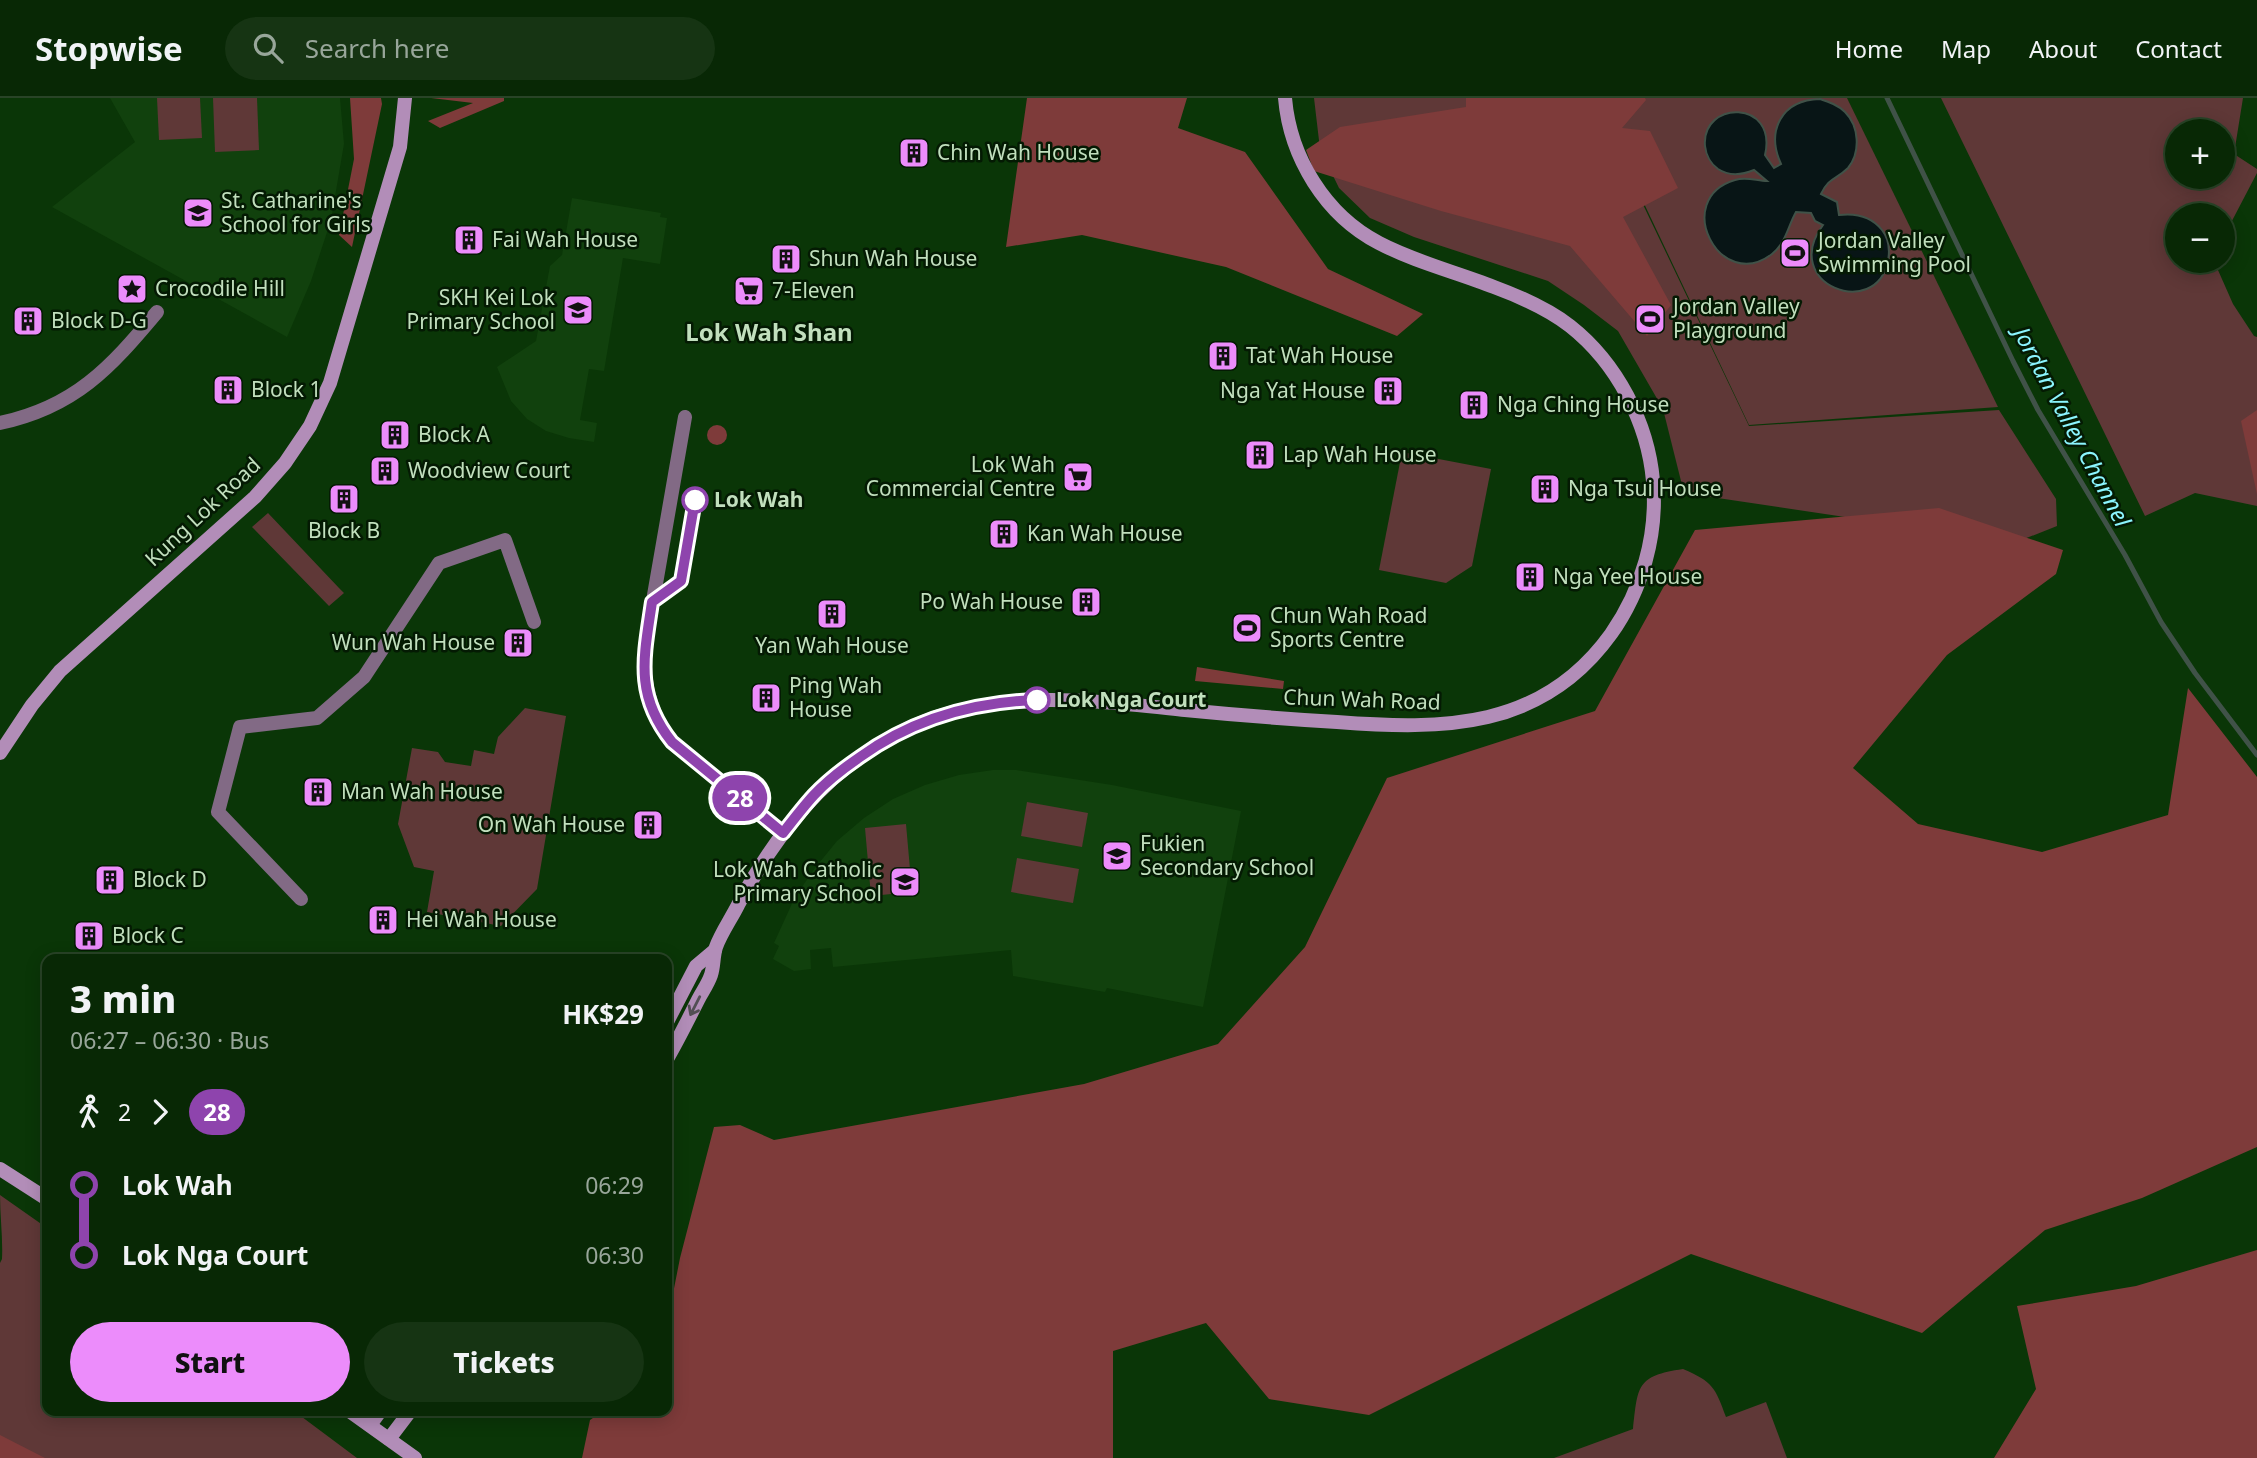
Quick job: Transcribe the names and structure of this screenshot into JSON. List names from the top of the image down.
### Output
{
  "streets": {
    "main road": ["Kung Lok Road", "Chun Wah Road"]
  },
  "districts": ["Lok Wah Shan"],
  "water": ["Jordan Valley Channel"],
  "places": {
    "building": [
      "Chin Wah House",
      "Fai Wah House",
      "Shun Wah House",
      "Block D-G",
      "Tat Wah House",
      "Block 1",
      "Nga Yat House",
      "Nga Ching House",
      "Block A",
      "Lap Wah House",
      "Woodview Court",
      "Nga Tsui House",
      "Block B",
      "Kan Wah House",
      "Nga Yee House",
      "Po Wah House",
      "Yan Wah House",
      "Wun Wah House",
      "Ping Wah House",
      "Man Wah House",
      "On Wah House",
      "Block D",
      "Hei Wah House",
      "Block C"
    ],
    "school or university": [
      "St. Catharine's School for Girls",
      "SKH Kei Lok Primary School",
      "Fukien Secondary School",
      "Lok Wah Catholic Primary School"
    ],
    "sports": ["Jordan Valley Swimming Pool", "Jordan Valley Playground", "Chun Wah Road Sports Centre"],
    "place": ["Crocodile Hill"],
    "supermarket": ["7-Eleven", "Lok Wah Commercial Centre"],
    "other": ["Lok Wah", "Lok Nga Court"]
  },
  "lines": ["bus line 28"],
  "page": {
    "header": "Stopwise",
    "search": "Search here",
    "nav": [
      "Home",
      "Map",
      "About",
      "Contact"
    ],
    "on_map": "28",
    "map_buttons": ["+", "−"],
    "heading": ["3 min", "06:27 – 06:30 · Bus", "HK$29"],
    "legs": ["2", "28"],
    "list": [
      {
        "name": "Lok Wah",
        "value": "06:29"
      },
      {
        "name": "Lok Nga Court",
        "value": "06:30"
      }
    ],
    "buttons": ["Start", "Tickets"]
  }
}
